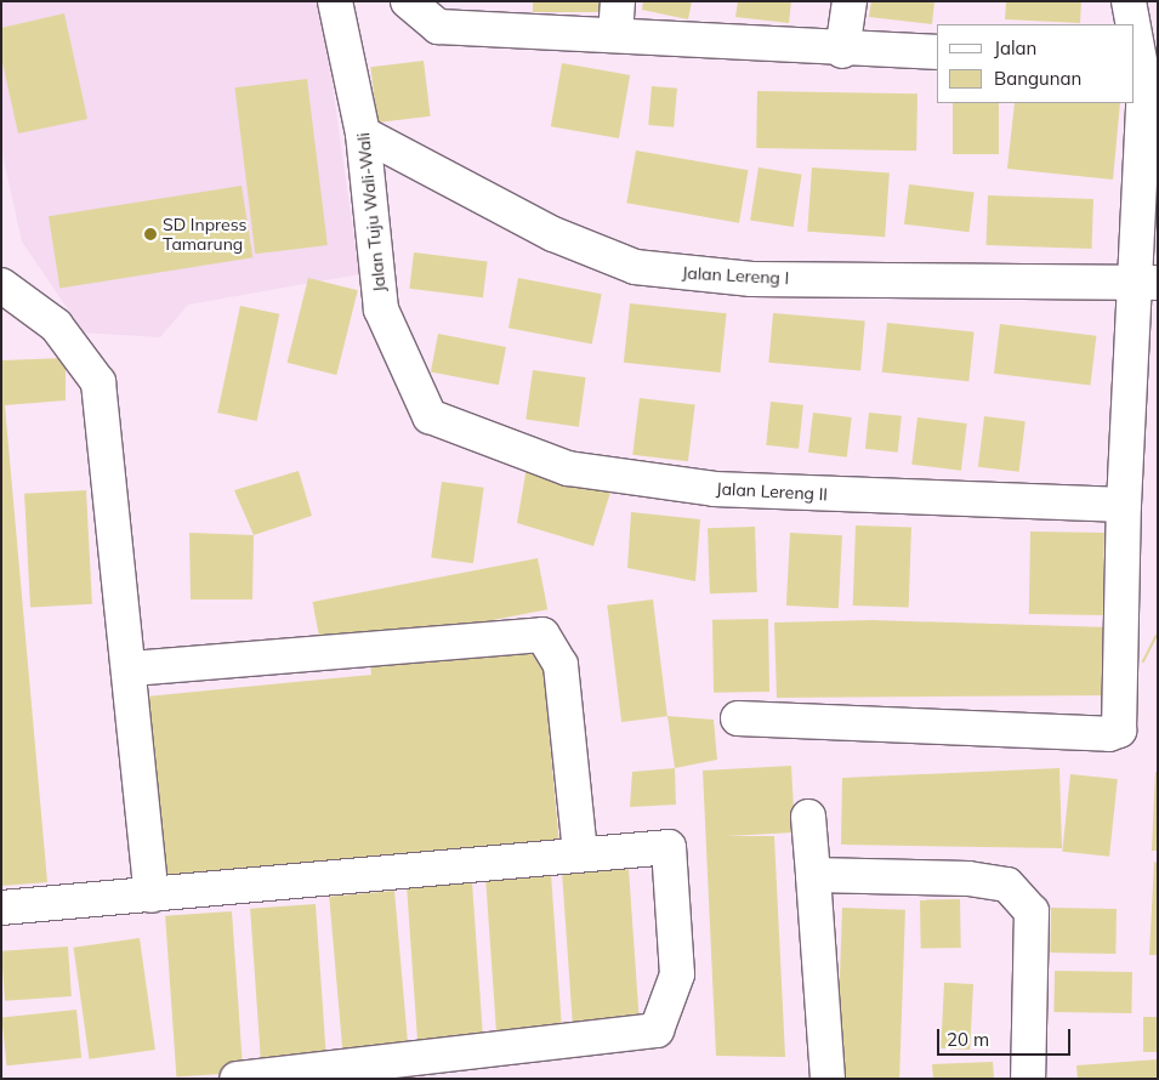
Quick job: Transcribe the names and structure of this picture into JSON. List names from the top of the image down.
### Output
{
  "streets": {
    "street": ["Jalan Tuju Wali-Wali", "Jalan Lereng I", "Jalan Lereng II"]
  },
  "crossings": [
    ["Jalan Tuju Wali-Wali", "Jalan Lereng I"],
    ["Jalan Tuju Wali-Wali", "Jalan Lereng II"]
  ],
  "places": ["SD Inpress Tamarung"],
  "legend": ["Jalan", "Bangunan"],
  "scale_bar": "20 m"
}
